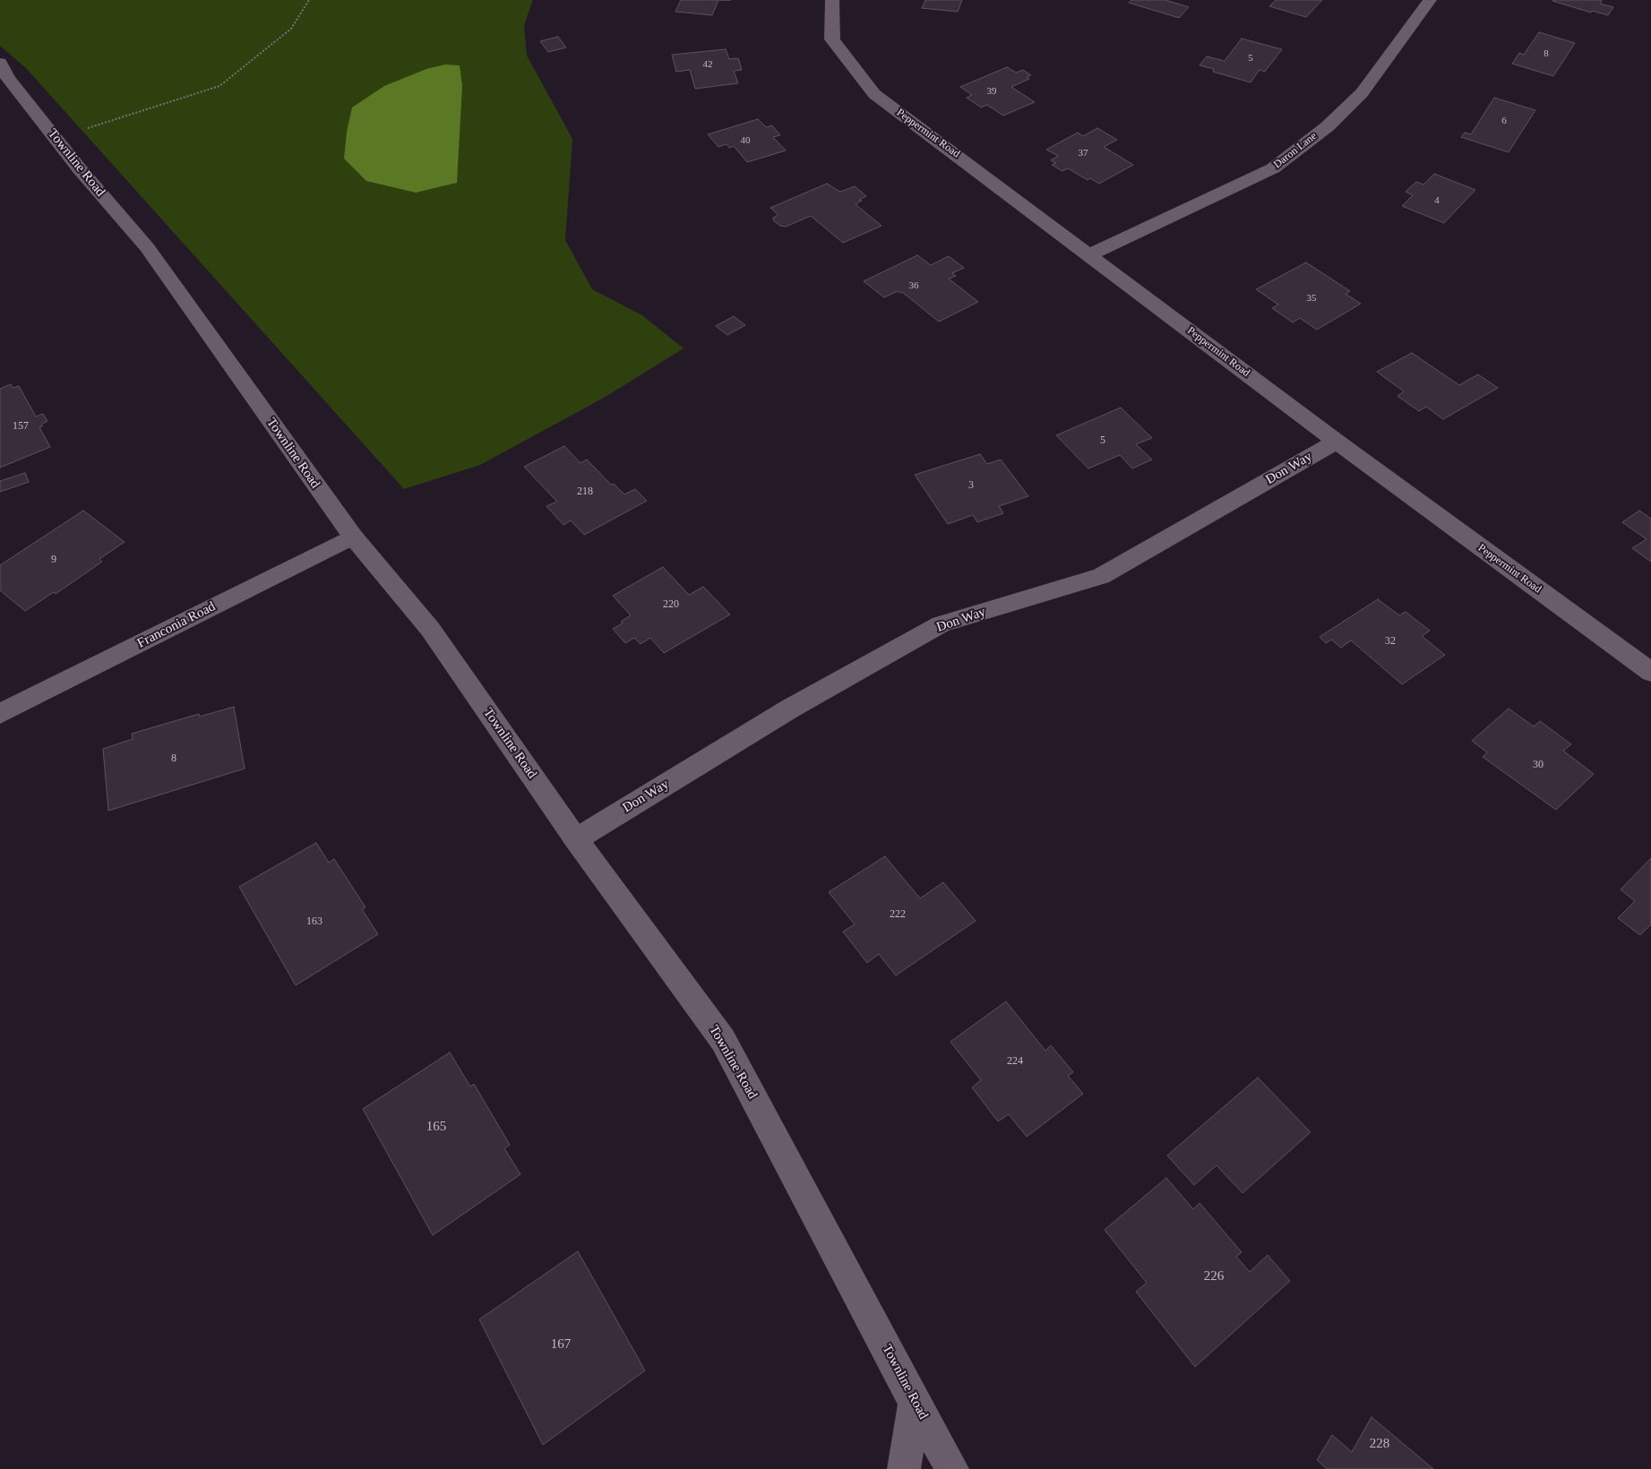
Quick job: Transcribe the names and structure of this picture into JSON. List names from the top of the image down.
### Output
{
  "streets": {
    "street": [
      "Peppermint Road",
      "Daron Lane",
      "Townline Road",
      "Don Way",
      "Franconia Road"
    ]
  },
  "crossings": [
    ["Peppermint Road", "Daron Lane"],
    ["Peppermint Road", "Don Way"],
    ["Townline Road", "Don Way"],
    ["Townline Road", "Franconia Road"]
  ],
  "house_numbers": [
    "8",
    "5",
    "42",
    "39",
    "6",
    "40",
    "37",
    "4",
    "36",
    "35",
    "157",
    "5",
    "3",
    "218",
    "9",
    "220",
    "32",
    "8",
    "30",
    "222",
    "163",
    "224",
    "165",
    "226",
    "167",
    "228"
  ]
}
